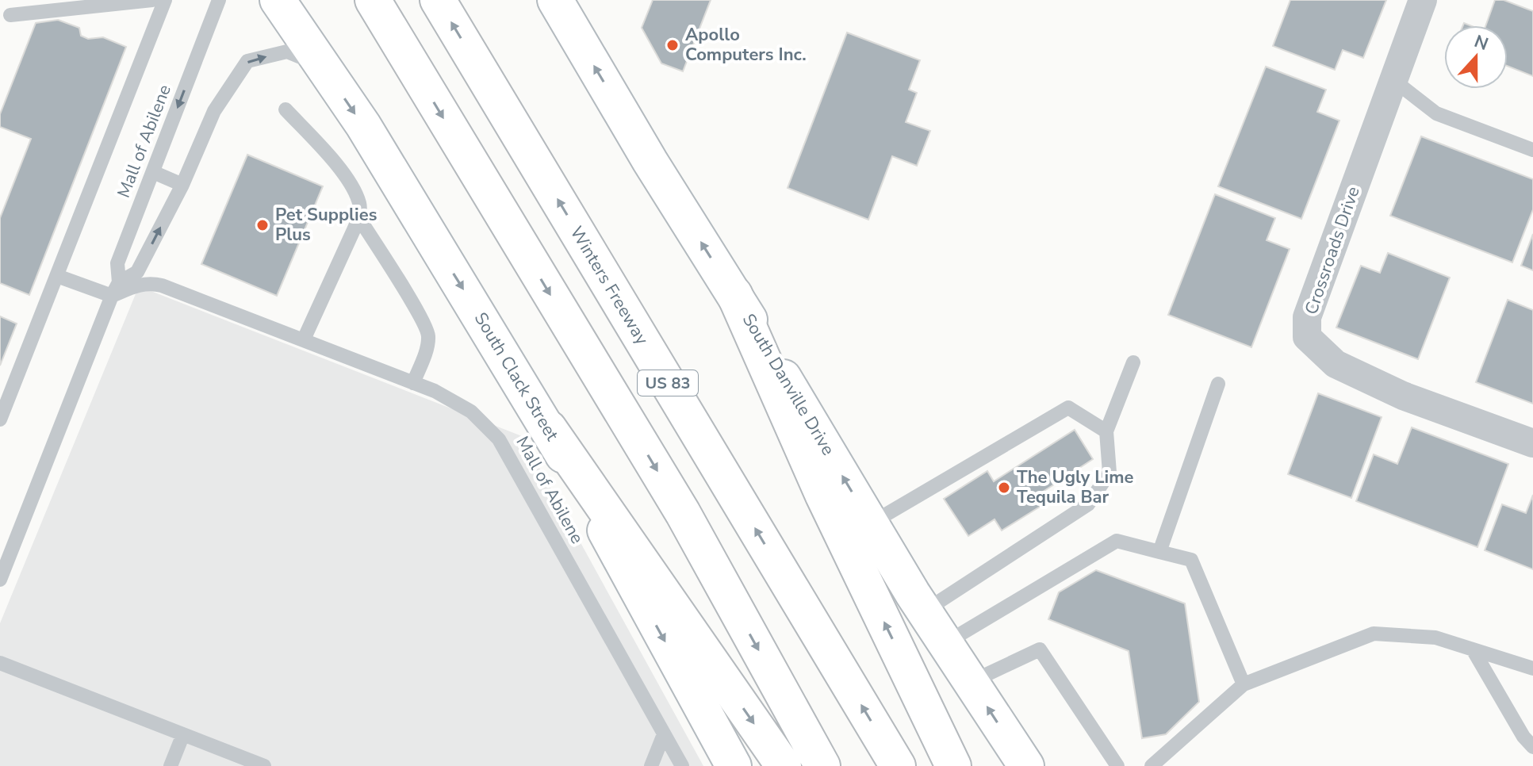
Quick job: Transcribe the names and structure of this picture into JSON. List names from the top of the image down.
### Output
{
  "streets": {
    "main road": [
      "Winters Freeway",
      "South Clack Street",
      "US 83",
      "South Danville Drive"
    ],
    "street": ["Crossroads Drive"],
    "lane": ["Mall of Abilene"]
  },
  "places": ["Apollo Computers Inc.", "Pet Supplies Plus", "The Ugly Lime Tequila Bar"],
  "north": "top"
}
